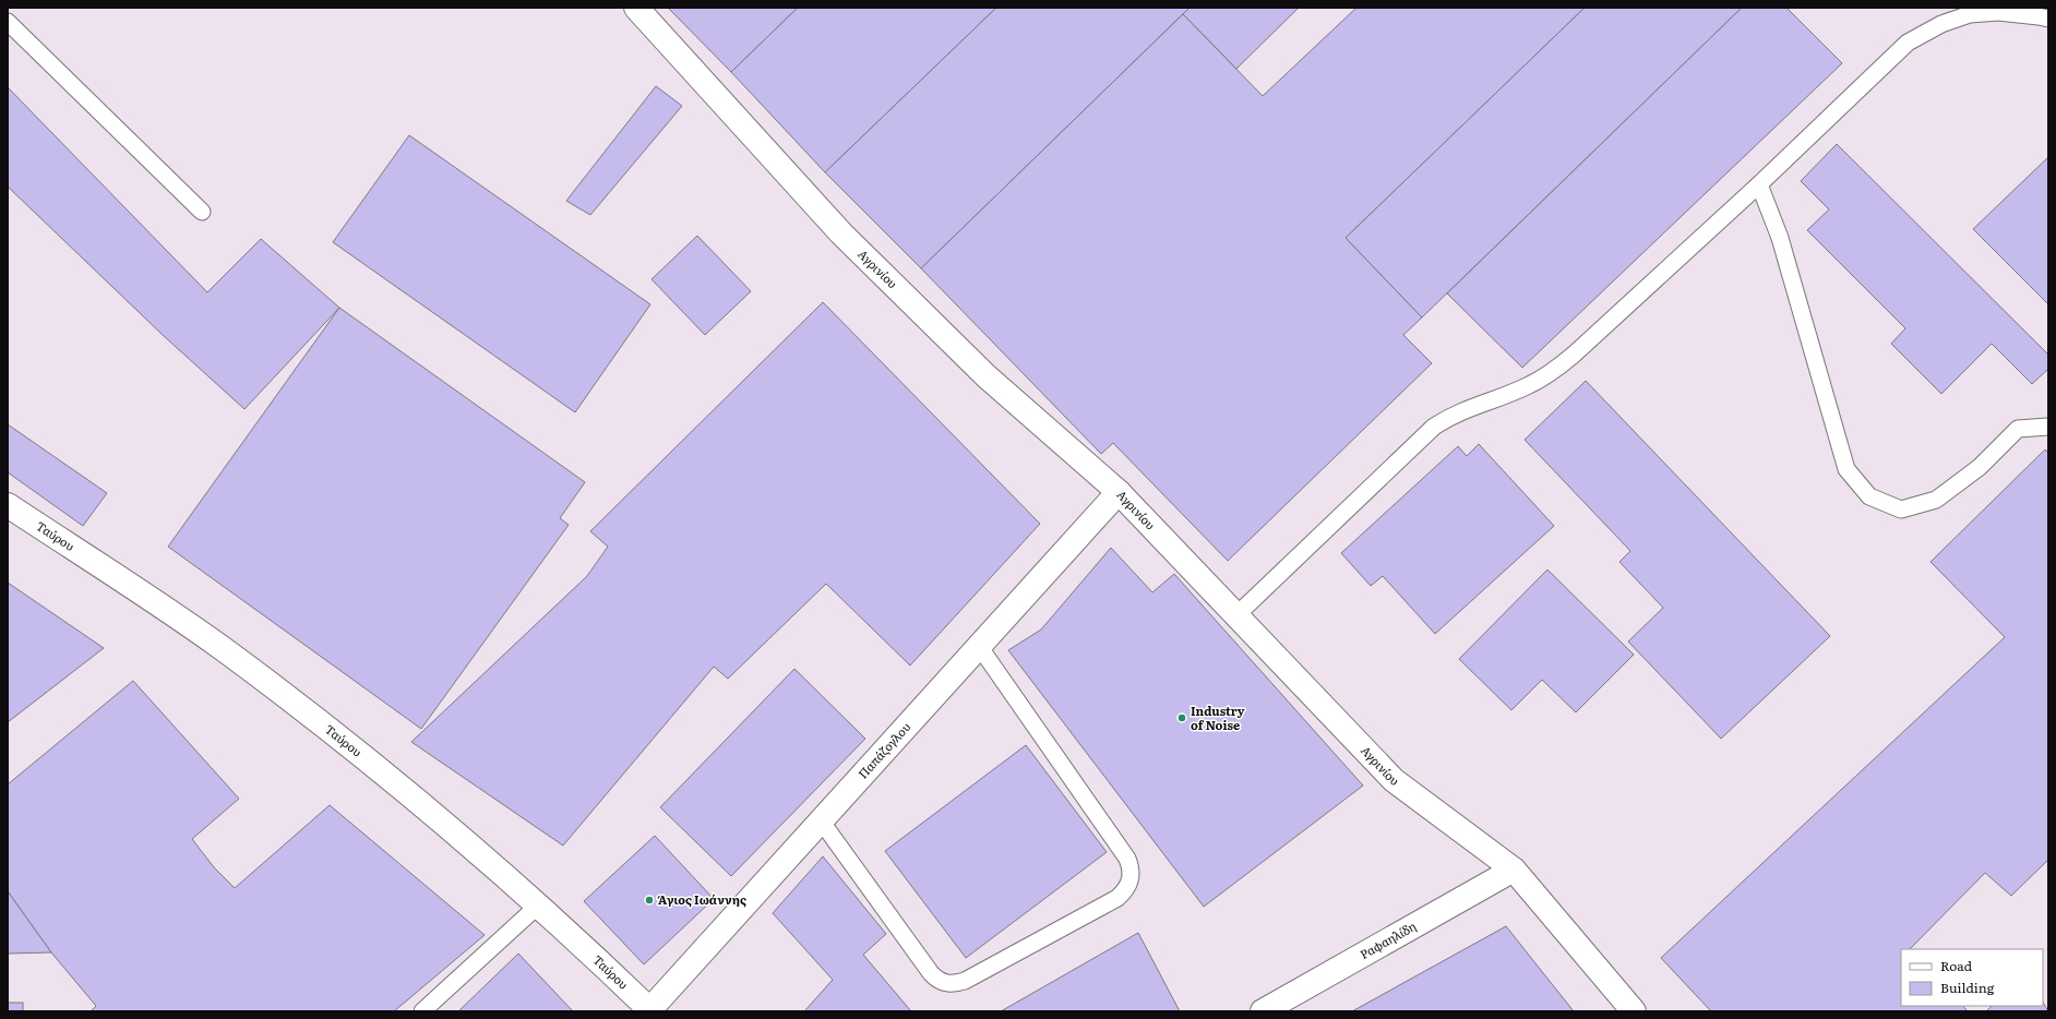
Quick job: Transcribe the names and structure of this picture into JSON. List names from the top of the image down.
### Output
{
  "streets": {
    "street": [
      "Αγρινίου",
      "Ταύρου",
      "Παπάζογλου",
      "Ραφαηλίδη"
    ]
  },
  "crossings": [
    ["Αγρινίου", "Παπάζογλου"],
    ["Αγρινίου", "Ραφαηλίδη"],
    ["Ταύρου", "Παπάζογλου"]
  ],
  "places": ["Industry of Noise", "Άγιος Ιωάννης"],
  "legend": ["Road", "Building"]
}
